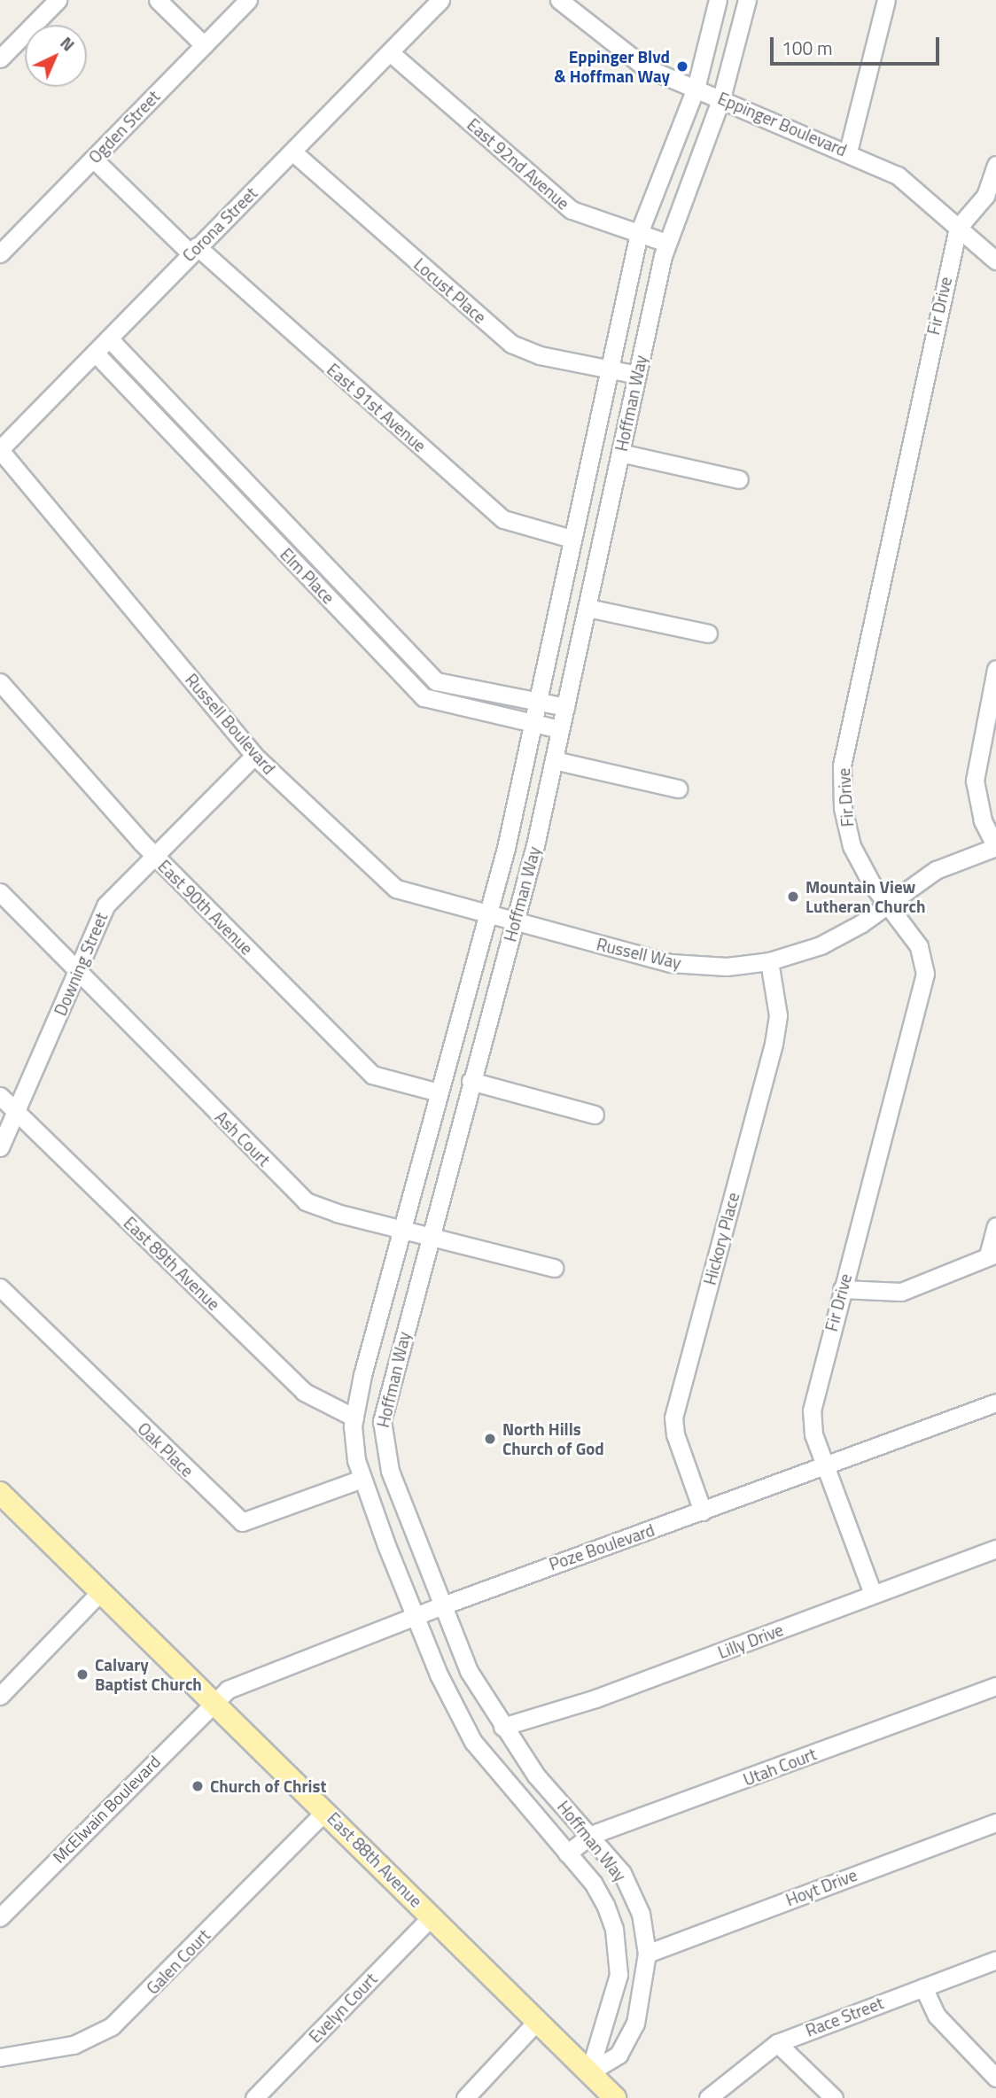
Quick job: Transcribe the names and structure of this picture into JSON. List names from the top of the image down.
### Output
{
  "streets": {
    "main road": ["East 88th Avenue"],
    "street": [
      "Eppinger Boulevard",
      "Ogden Street",
      "East 92nd Avenue",
      "Corona Street",
      "Locust Place",
      "Fir Drive",
      "Hoffman Way",
      "East 91st Avenue",
      "Elm Place",
      "Russell Boulevard",
      "East 90th Avenue",
      "Russell Way",
      "Downing Street",
      "Ash Court",
      "Hickory Place",
      "East 89th Avenue",
      "Oak Place",
      "Poze Boulevard",
      "Lilly Drive",
      "Utah Court",
      "McElwain Boulevard",
      "Hoyt Drive",
      "Galen Court",
      "Evelyn Court",
      "Race Street"
    ]
  },
  "crossings": [
    ["Eppinger Boulevard", "Fir Drive"],
    ["Eppinger Boulevard", "Hoffman Way"],
    ["Ogden Street", "East 91st Avenue"],
    ["East 92nd Avenue", "Corona Street"],
    ["East 92nd Avenue", "Hoffman Way"],
    ["Corona Street", "Locust Place"],
    ["Corona Street", "East 91st Avenue"],
    ["Corona Street", "Elm Place"],
    ["Corona Street", "Russell Boulevard"],
    ["Locust Place", "Hoffman Way"],
    ["Fir Drive", "Russell Way"],
    ["Fir Drive", "Poze Boulevard"],
    ["Fir Drive", "Lilly Drive"],
    ["Hoffman Way", "East 91st Avenue"],
    ["Hoffman Way", "Elm Place"],
    ["Hoffman Way", "Russell Boulevard"],
    ["Hoffman Way", "East 90th Avenue"],
    ["Hoffman Way", "Russell Way"],
    ["Hoffman Way", "Ash Court"],
    ["Hoffman Way", "East 89th Avenue"],
    ["Hoffman Way", "Oak Place"],
    ["Hoffman Way", "Poze Boulevard"],
    ["Hoffman Way", "Lilly Drive"],
    ["Hoffman Way", "Utah Court"],
    ["Hoffman Way", "East 88th Avenue"],
    ["Hoffman Way", "Hoyt Drive"],
    ["Russell Boulevard", "Russell Way"],
    ["Russell Boulevard", "Downing Street"],
    ["East 90th Avenue", "Downing Street"],
    ["Russell Way", "Hickory Place"],
    ["Downing Street", "Ash Court"],
    ["Downing Street", "East 89th Avenue"],
    ["Hickory Place", "Poze Boulevard"],
    ["Poze Boulevard", "McElwain Boulevard"],
    ["Poze Boulevard", "East 88th Avenue"],
    ["McElwain Boulevard", "East 88th Avenue"],
    ["East 88th Avenue", "Galen Court"],
    ["East 88th Avenue", "Evelyn Court"]
  ],
  "places": [
    "Eppinger Blvd & Hoffman Way",
    "Mountain View Lutheran Church",
    "North Hills Church of God",
    "Calvary Baptist Church",
    "Church of Christ"
  ],
  "scale_bar": "100 m",
  "north": "top right"
}
